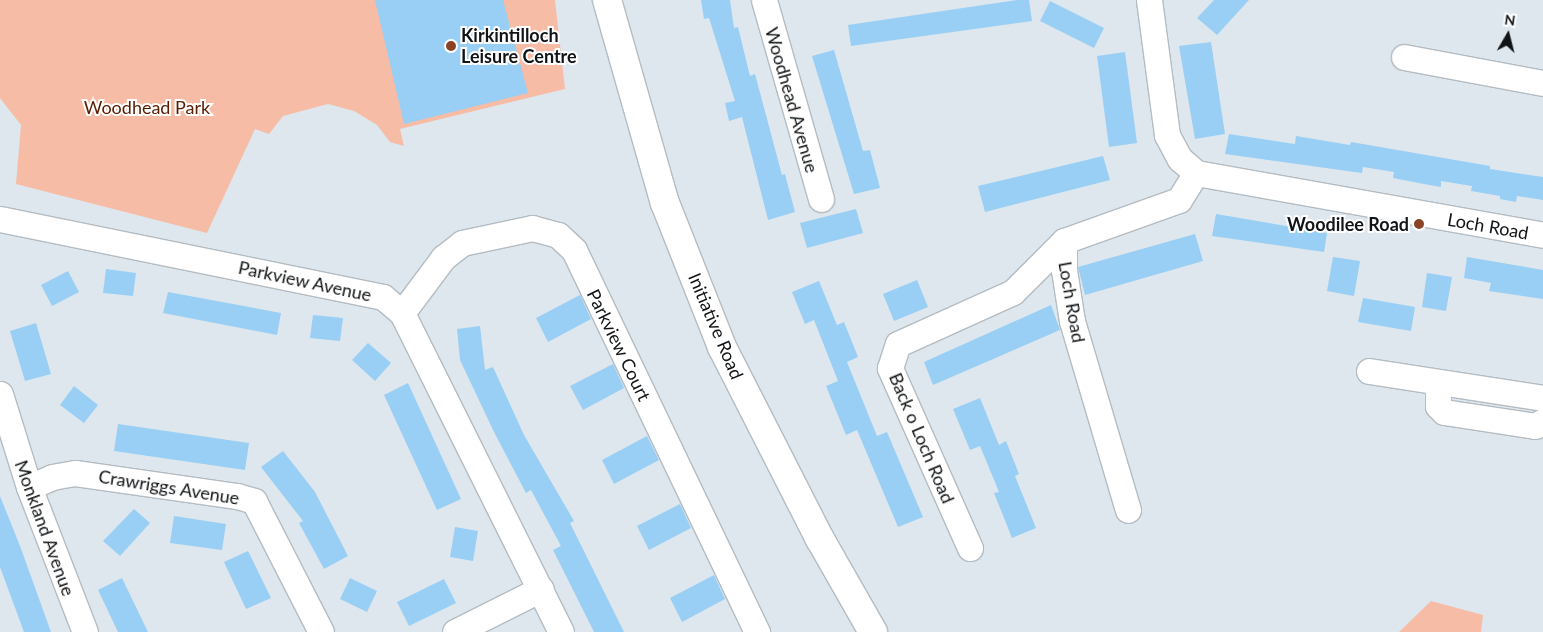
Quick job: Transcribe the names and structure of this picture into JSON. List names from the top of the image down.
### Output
{
  "streets": {
    "main road": ["Initiative Road"],
    "street": [
      "Woodhead Avenue",
      "Loch Road",
      "Parkview Avenue",
      "Parkview Court",
      "Back o Loch Road",
      "Crawriggs Avenue",
      "Monkland Avenue"
    ]
  },
  "crossings": [
    ["Loch Road", "Back o Loch Road"],
    ["Parkview Avenue", "Parkview Court"],
    ["Crawriggs Avenue", "Monkland Avenue"]
  ],
  "parks": ["Woodhead Park"],
  "places": ["Kirkintilloch Leisure Centre", "Woodilee Road"],
  "north": "top"
}
